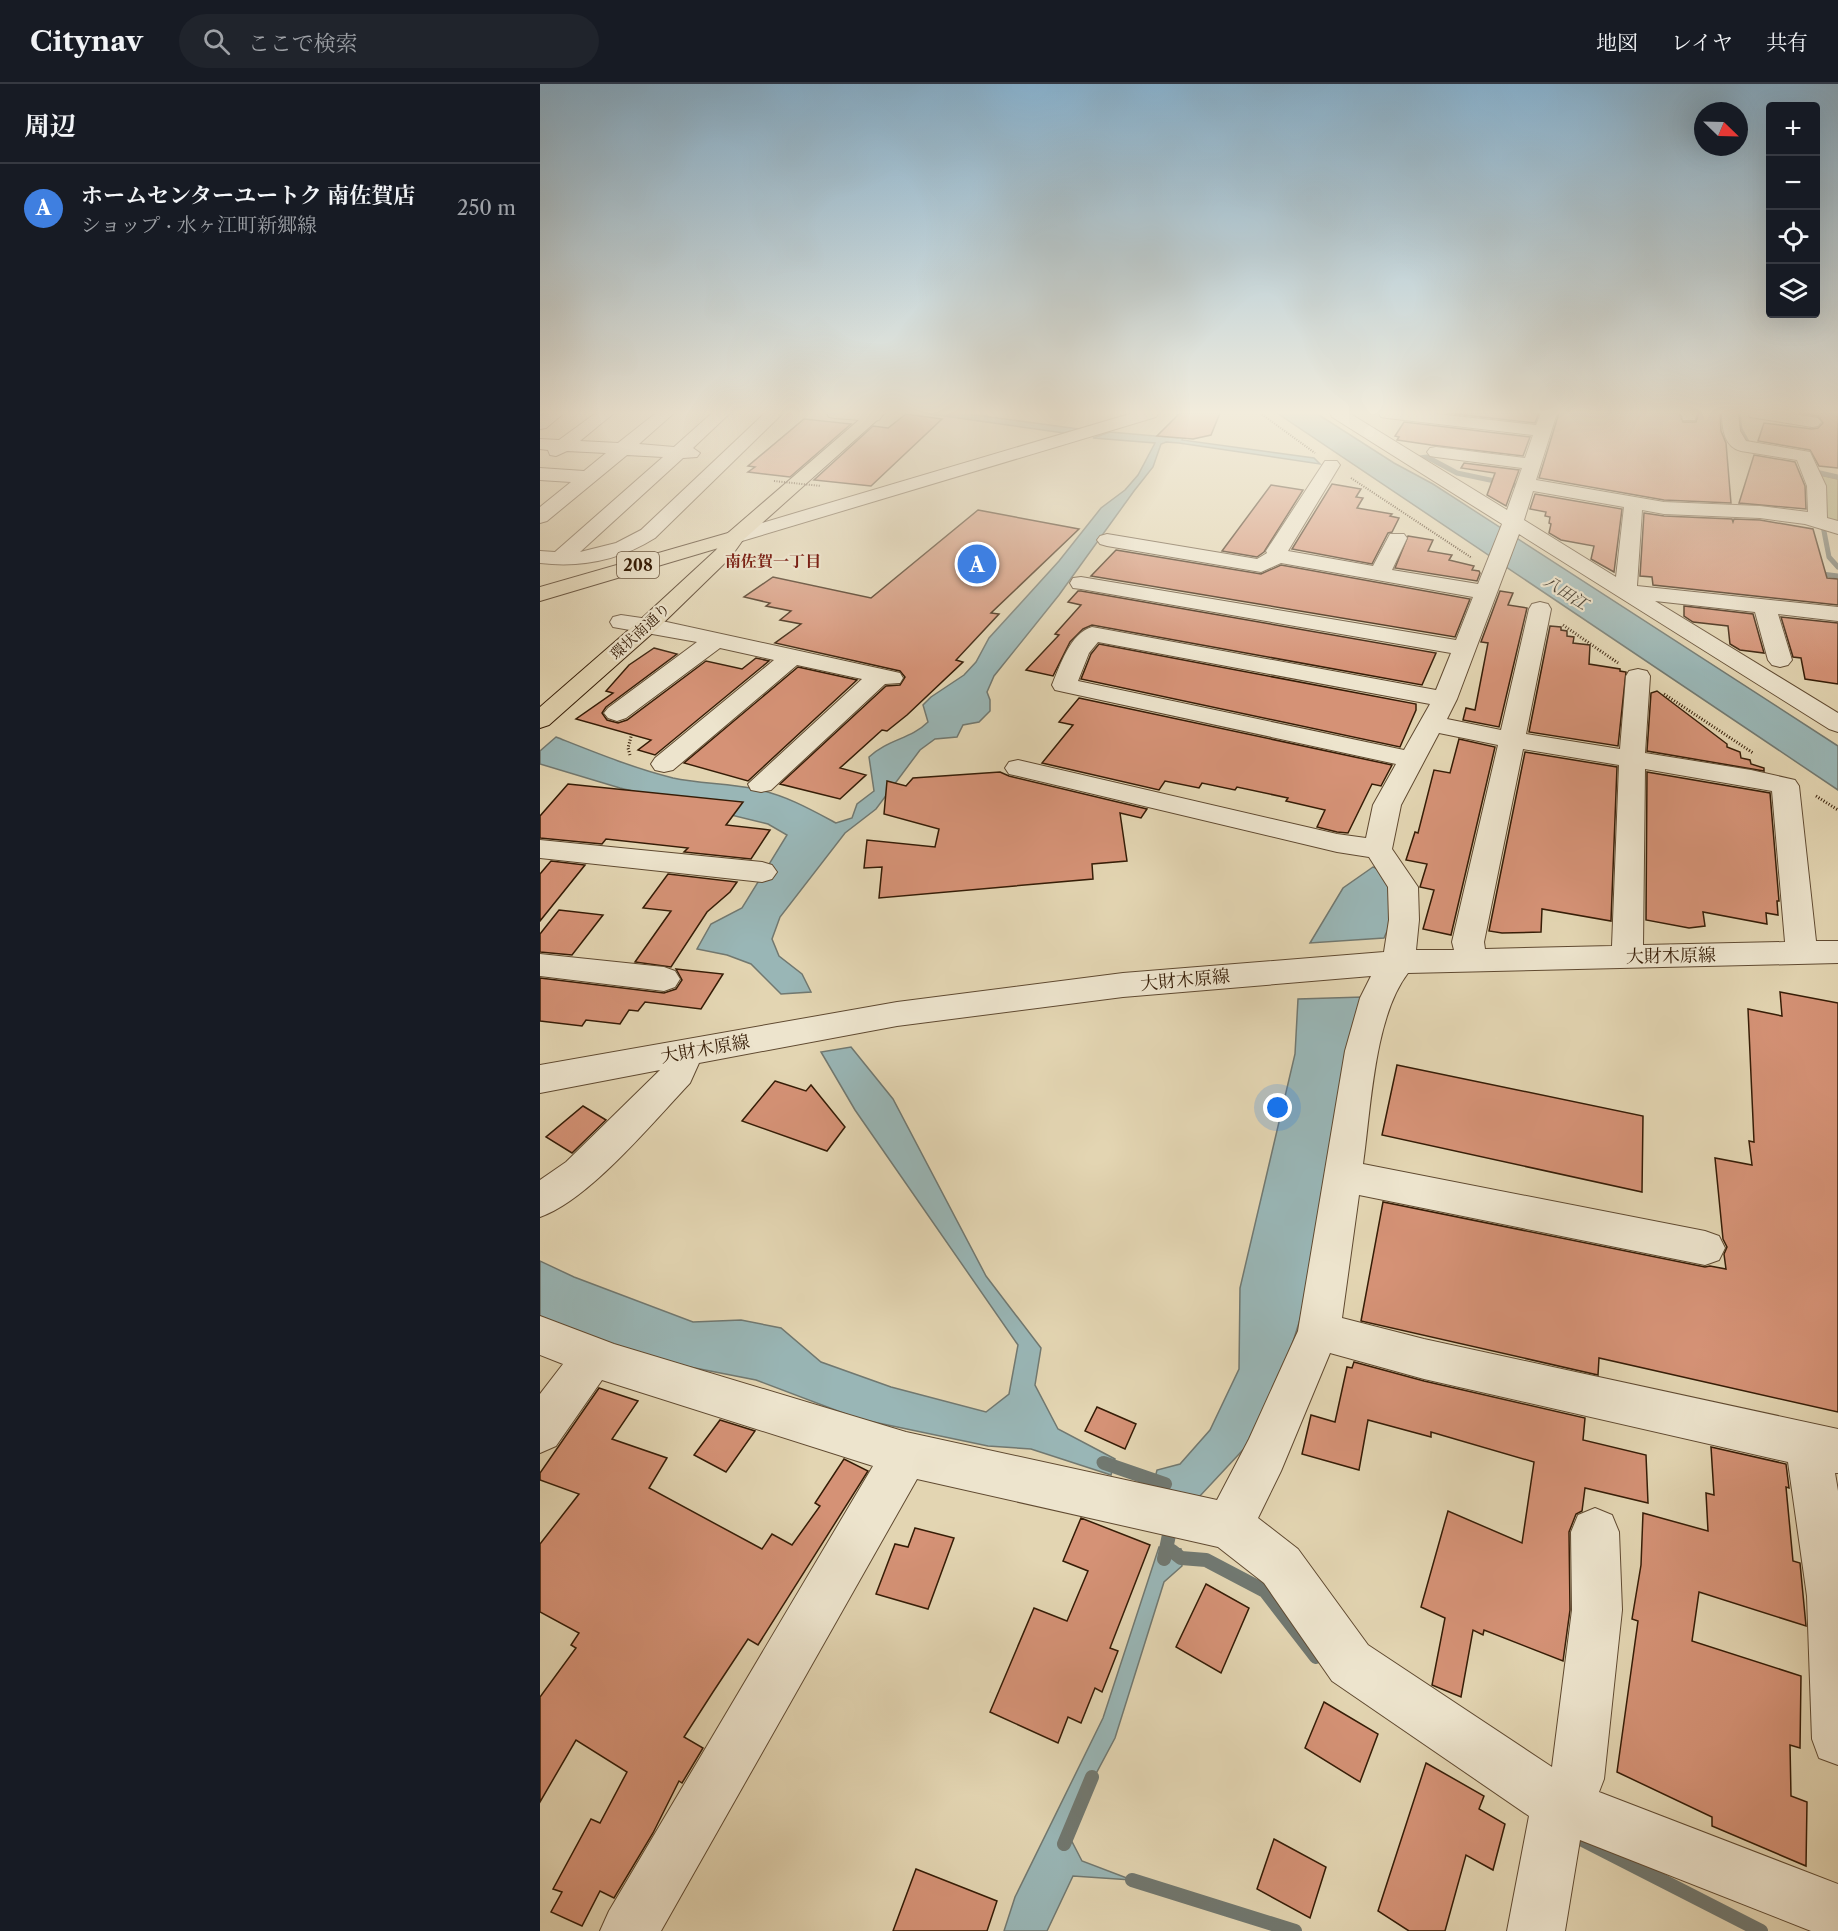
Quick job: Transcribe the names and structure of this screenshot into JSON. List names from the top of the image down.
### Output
{
  "streets": {
    "main road": ["208", "環状南通り"],
    "street": ["大財木原線"]
  },
  "crossings": [
    ["208", "環状南通り"]
  ],
  "districts": ["南佐賀一丁目"],
  "water": ["八田江"],
  "north": "bottom right",
  "page": {
    "header": "Citynav",
    "search": "ここで検索",
    "nav": ["地図", "レイヤ", "共有"],
    "heading": "周辺",
    "map_buttons": ["+", "−"],
    "list": [
      {
        "mark": "A",
        "name": "ホームセンターユートク 南佐賀店",
        "note": "ショップ · 水ヶ江町新郷線",
        "value": "250 m"
      }
    ],
    "pins": "A"
  }
}
